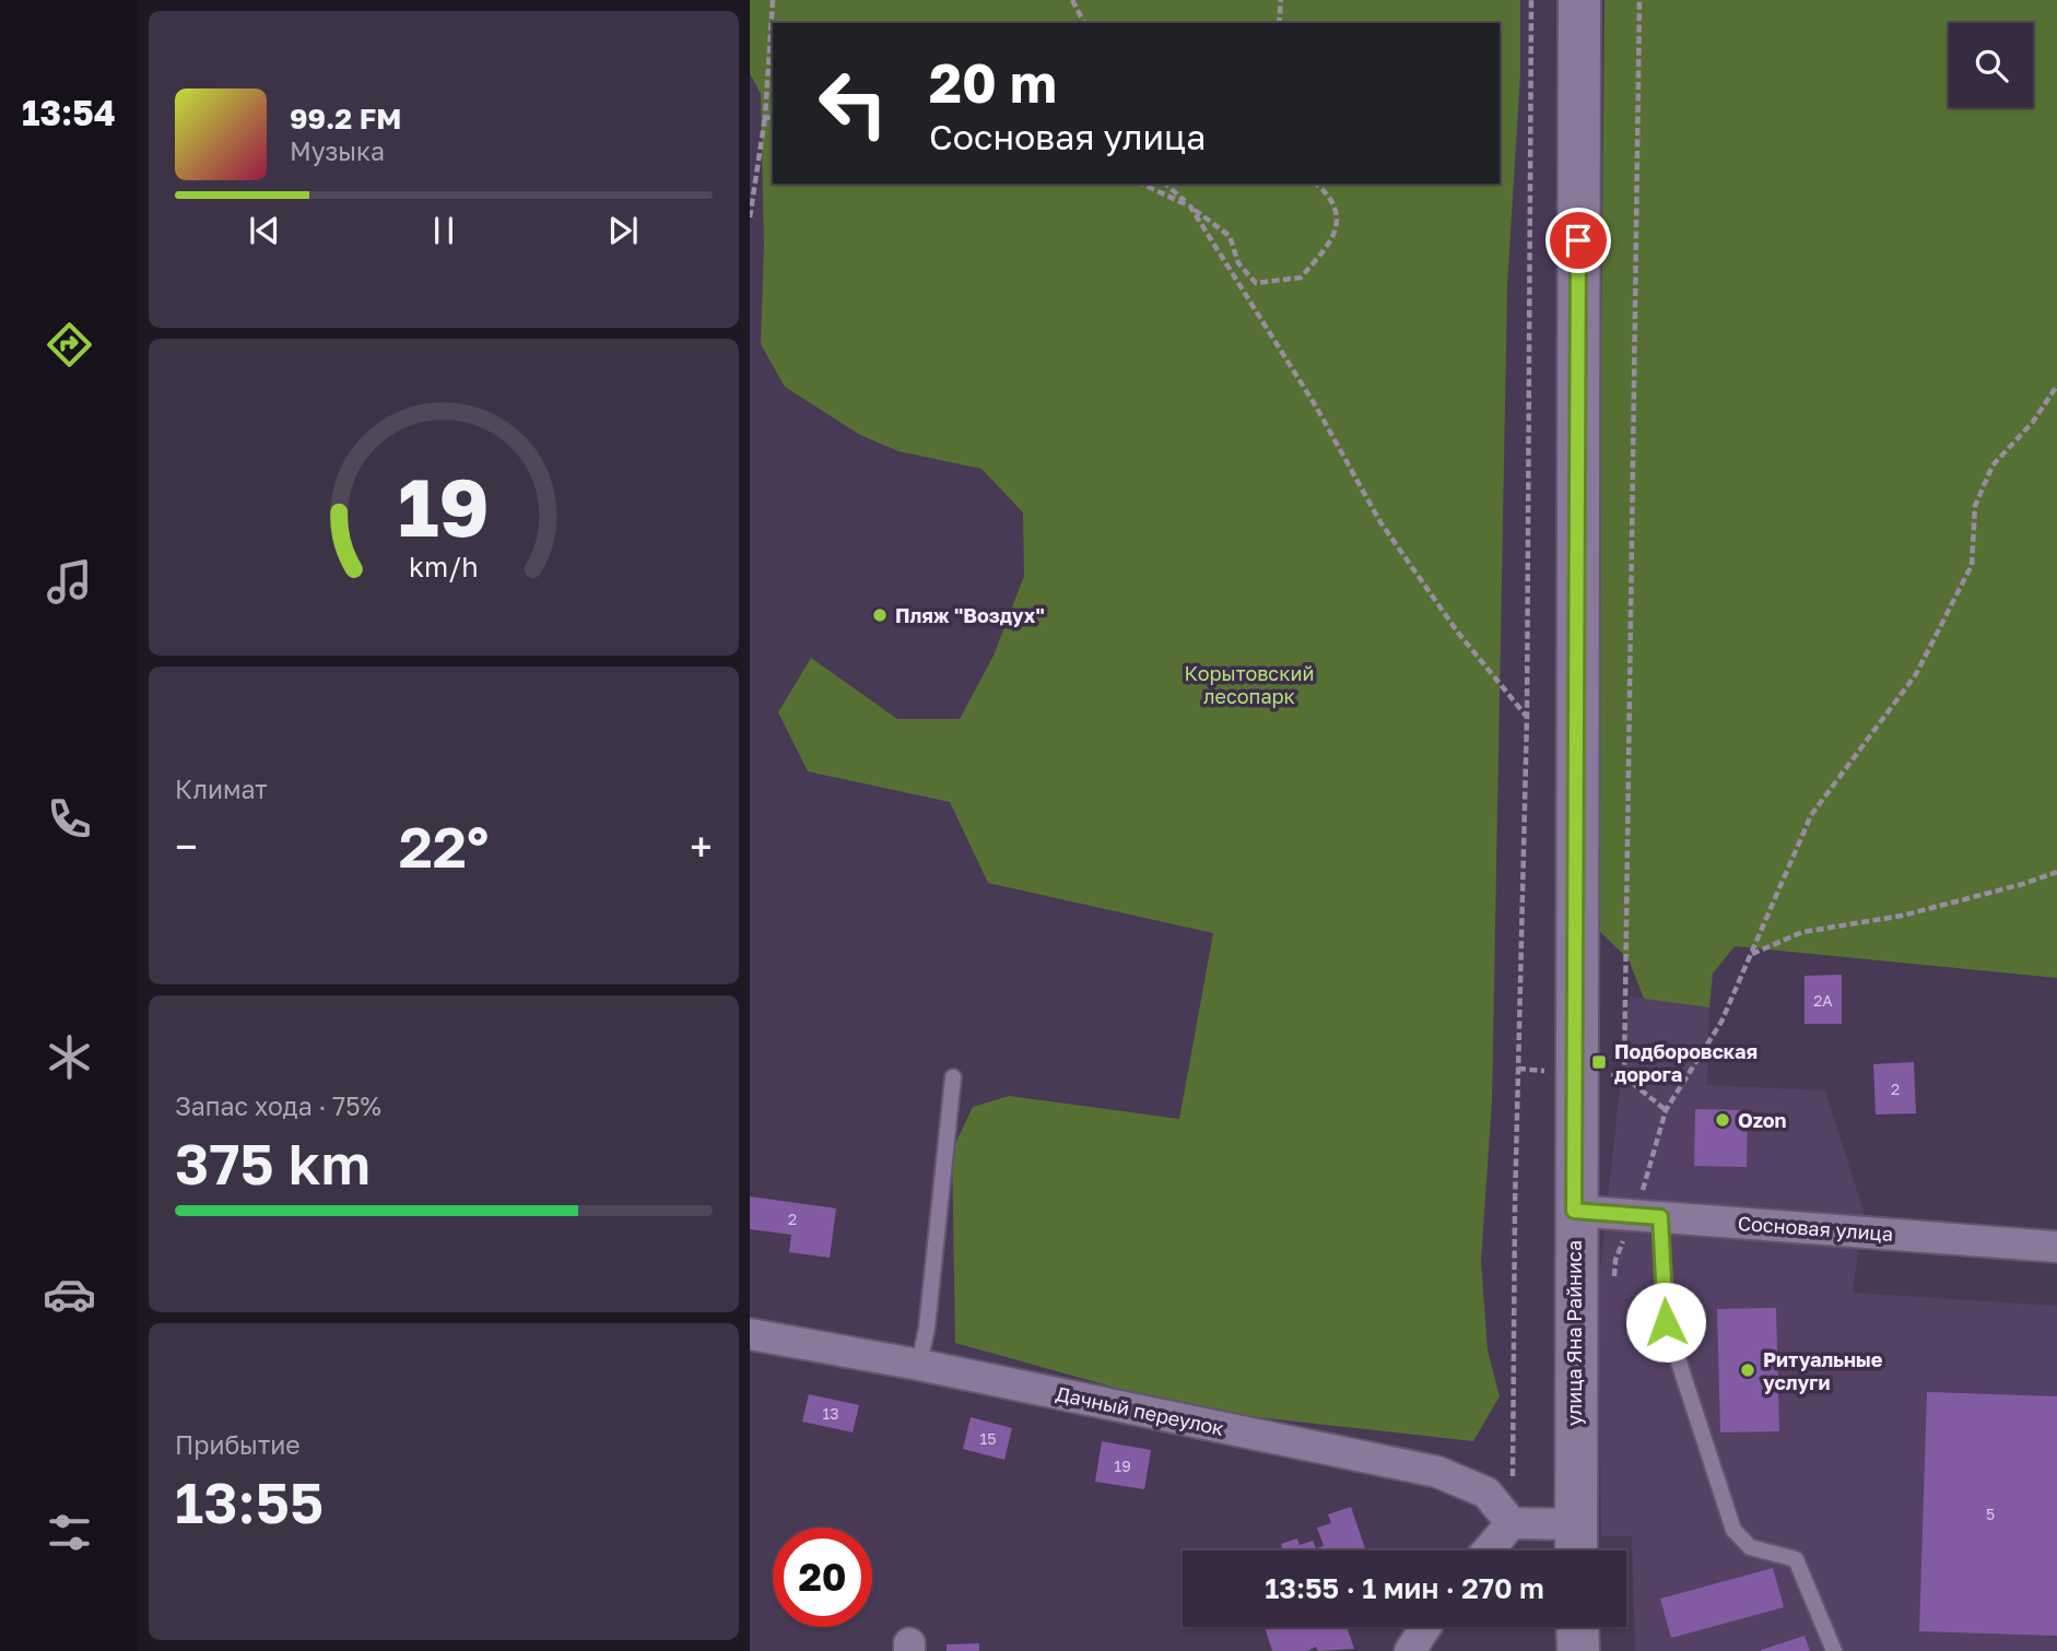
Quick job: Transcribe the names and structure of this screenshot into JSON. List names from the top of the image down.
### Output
{
  "streets": {
    "street": ["Сосновая улица", "улица Яна Райниса", "Дачный переулок"]
  },
  "crossings": [
    ["Сосновая улица", "улица Яна Райниса"]
  ],
  "parks": ["Корытовский лесопарк"],
  "places": {
    "other": ["Пляж \"Воздух\"", "Ozon", "Ритуальные услуги"],
    "transit": ["Подборовская дорога"]
  },
  "house_numbers": [
    "2А",
    "2",
    "2",
    "13",
    "15",
    "19",
    "5"
  ],
  "page": {
    "tabs": "13:54",
    "turn": ["20 m", "Сосновая улица"],
    "song": ["99.2 FM", "Музыка"],
    "tile": [
      "Климат",
      ["Запас хода · 75%", "375 km"],
      ["Прибытие", "13:55"]
    ],
    "heat": ["−", "22°", "+"],
    "limit": "20",
    "trip": "13:55 · 1 мин · 270 m",
    "gauge": ["19", "km/h"]
  }
}
